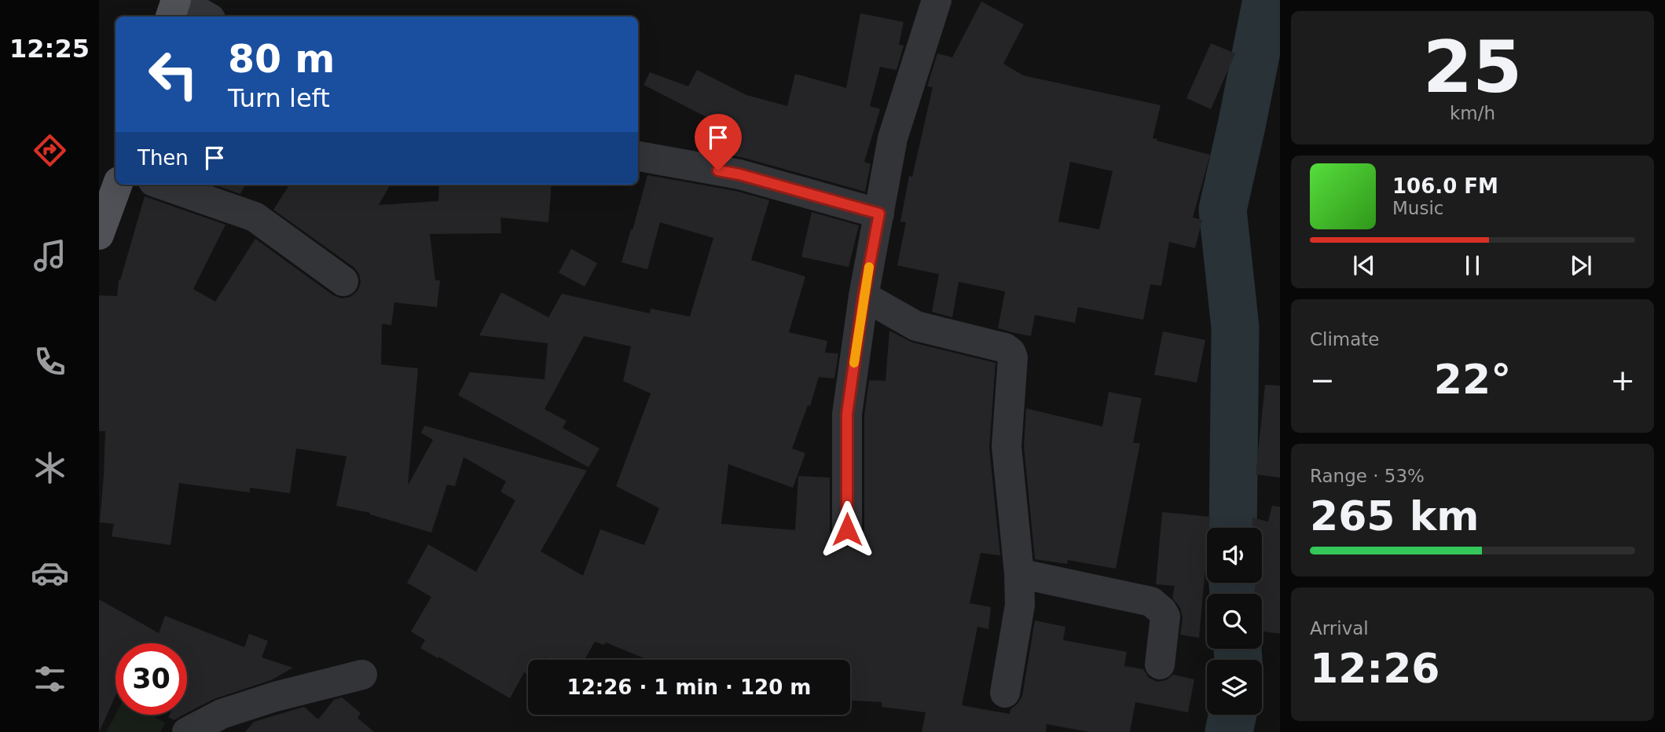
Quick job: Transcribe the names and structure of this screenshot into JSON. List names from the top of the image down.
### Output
{
  "page": {
    "tabs": "12:25",
    "tile": [
      ["25", "km/h"],
      "Climate",
      ["Range · 53%", "265 km"],
      ["Arrival", "12:26"]
    ],
    "turn": ["80 m", "Turn left"],
    "then": "Then",
    "song": ["106.0 FM", "Music"],
    "heat": ["−", "22°", "+"],
    "limit": "30",
    "trip": "12:26 · 1 min · 120 m"
  }
}
